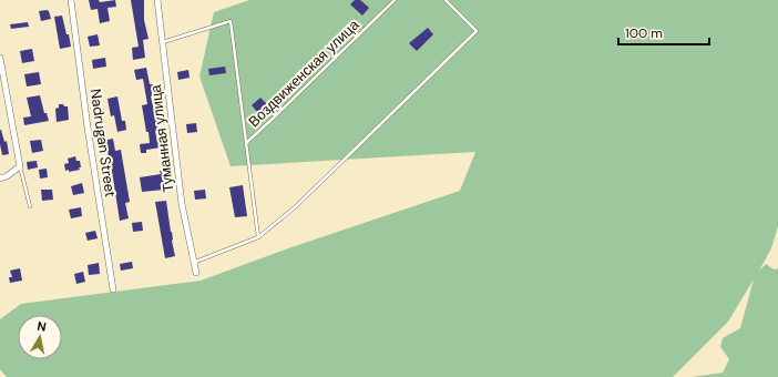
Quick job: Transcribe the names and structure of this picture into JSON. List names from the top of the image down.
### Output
{
  "streets": {
    "street": ["Туманная улица", "Nadrugan Street"],
    "lane": ["Воздвиженская улица"]
  },
  "scale_bar": "100 m",
  "north": "top"
}
